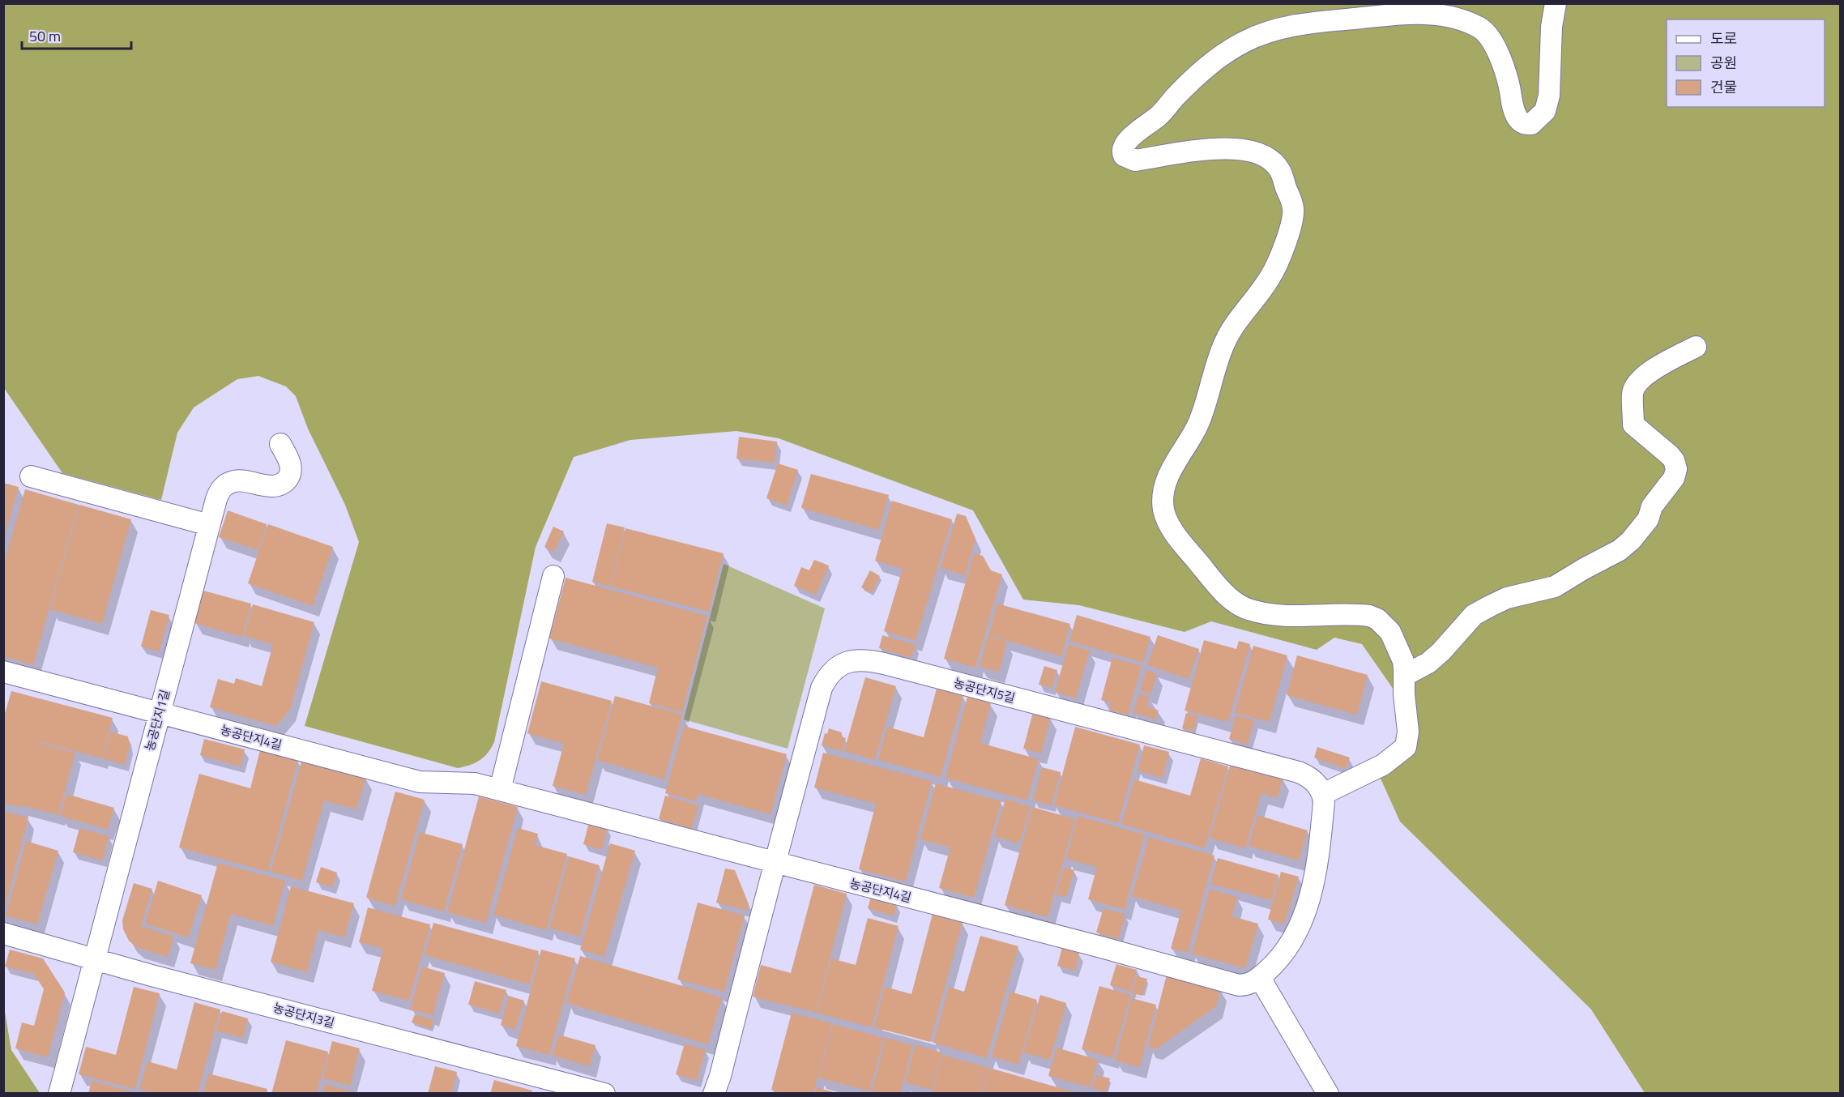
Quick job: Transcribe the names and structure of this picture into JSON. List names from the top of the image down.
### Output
{
  "streets": {
    "street": [
      "농공단지5길",
      "농공단지1길",
      "농공단지4길",
      "농공단지3길"
    ]
  },
  "crossings": [
    ["농공단지5길", "농공단지4길"],
    ["농공단지1길", "농공단지4길"],
    ["농공단지1길", "농공단지3길"]
  ],
  "legend": ["도로", "공원", "건물"],
  "scale_bar": "50 m"
}
